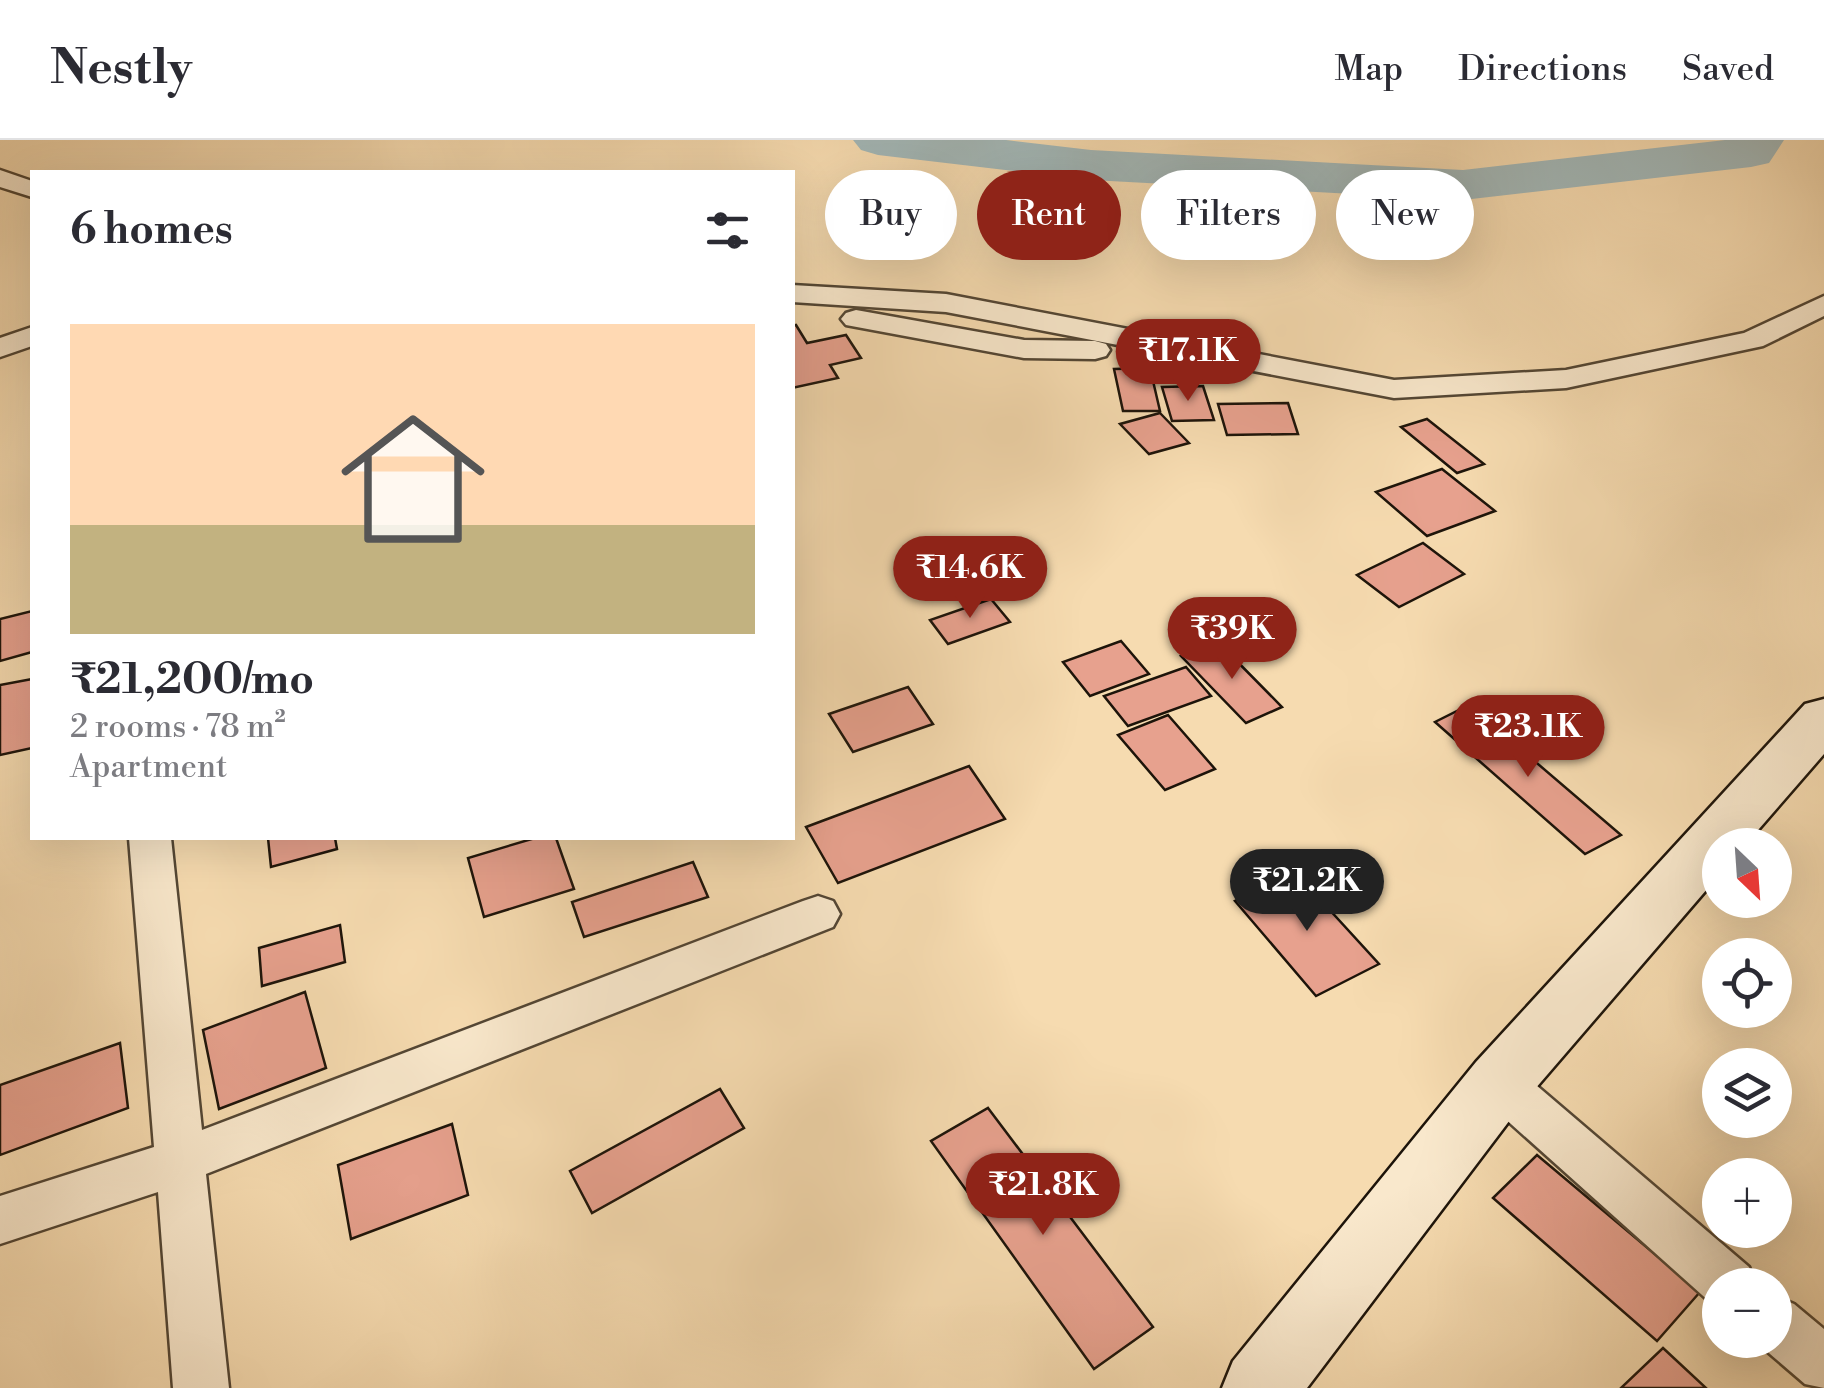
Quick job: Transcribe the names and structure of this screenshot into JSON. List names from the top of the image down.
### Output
{
  "north": "bottom right",
  "page": {
    "header": "Nestly",
    "nav": ["Map", "Directions", "Saved"],
    "chip": [
      "Buy",
      "Rent",
      "Filters",
      "New"
    ],
    "heading": "6 homes",
    "list": [
      {
        "name": "₹21,200/mo",
        "note": "2 rooms · 78 m² · Apartment"
      }
    ],
    "price": [
      "₹17.1K",
      "₹14.6K",
      "₹39K",
      "₹23.1K",
      "₹21.2K",
      "₹21.8K"
    ],
    "map_buttons": ["+", "−"]
  }
}
